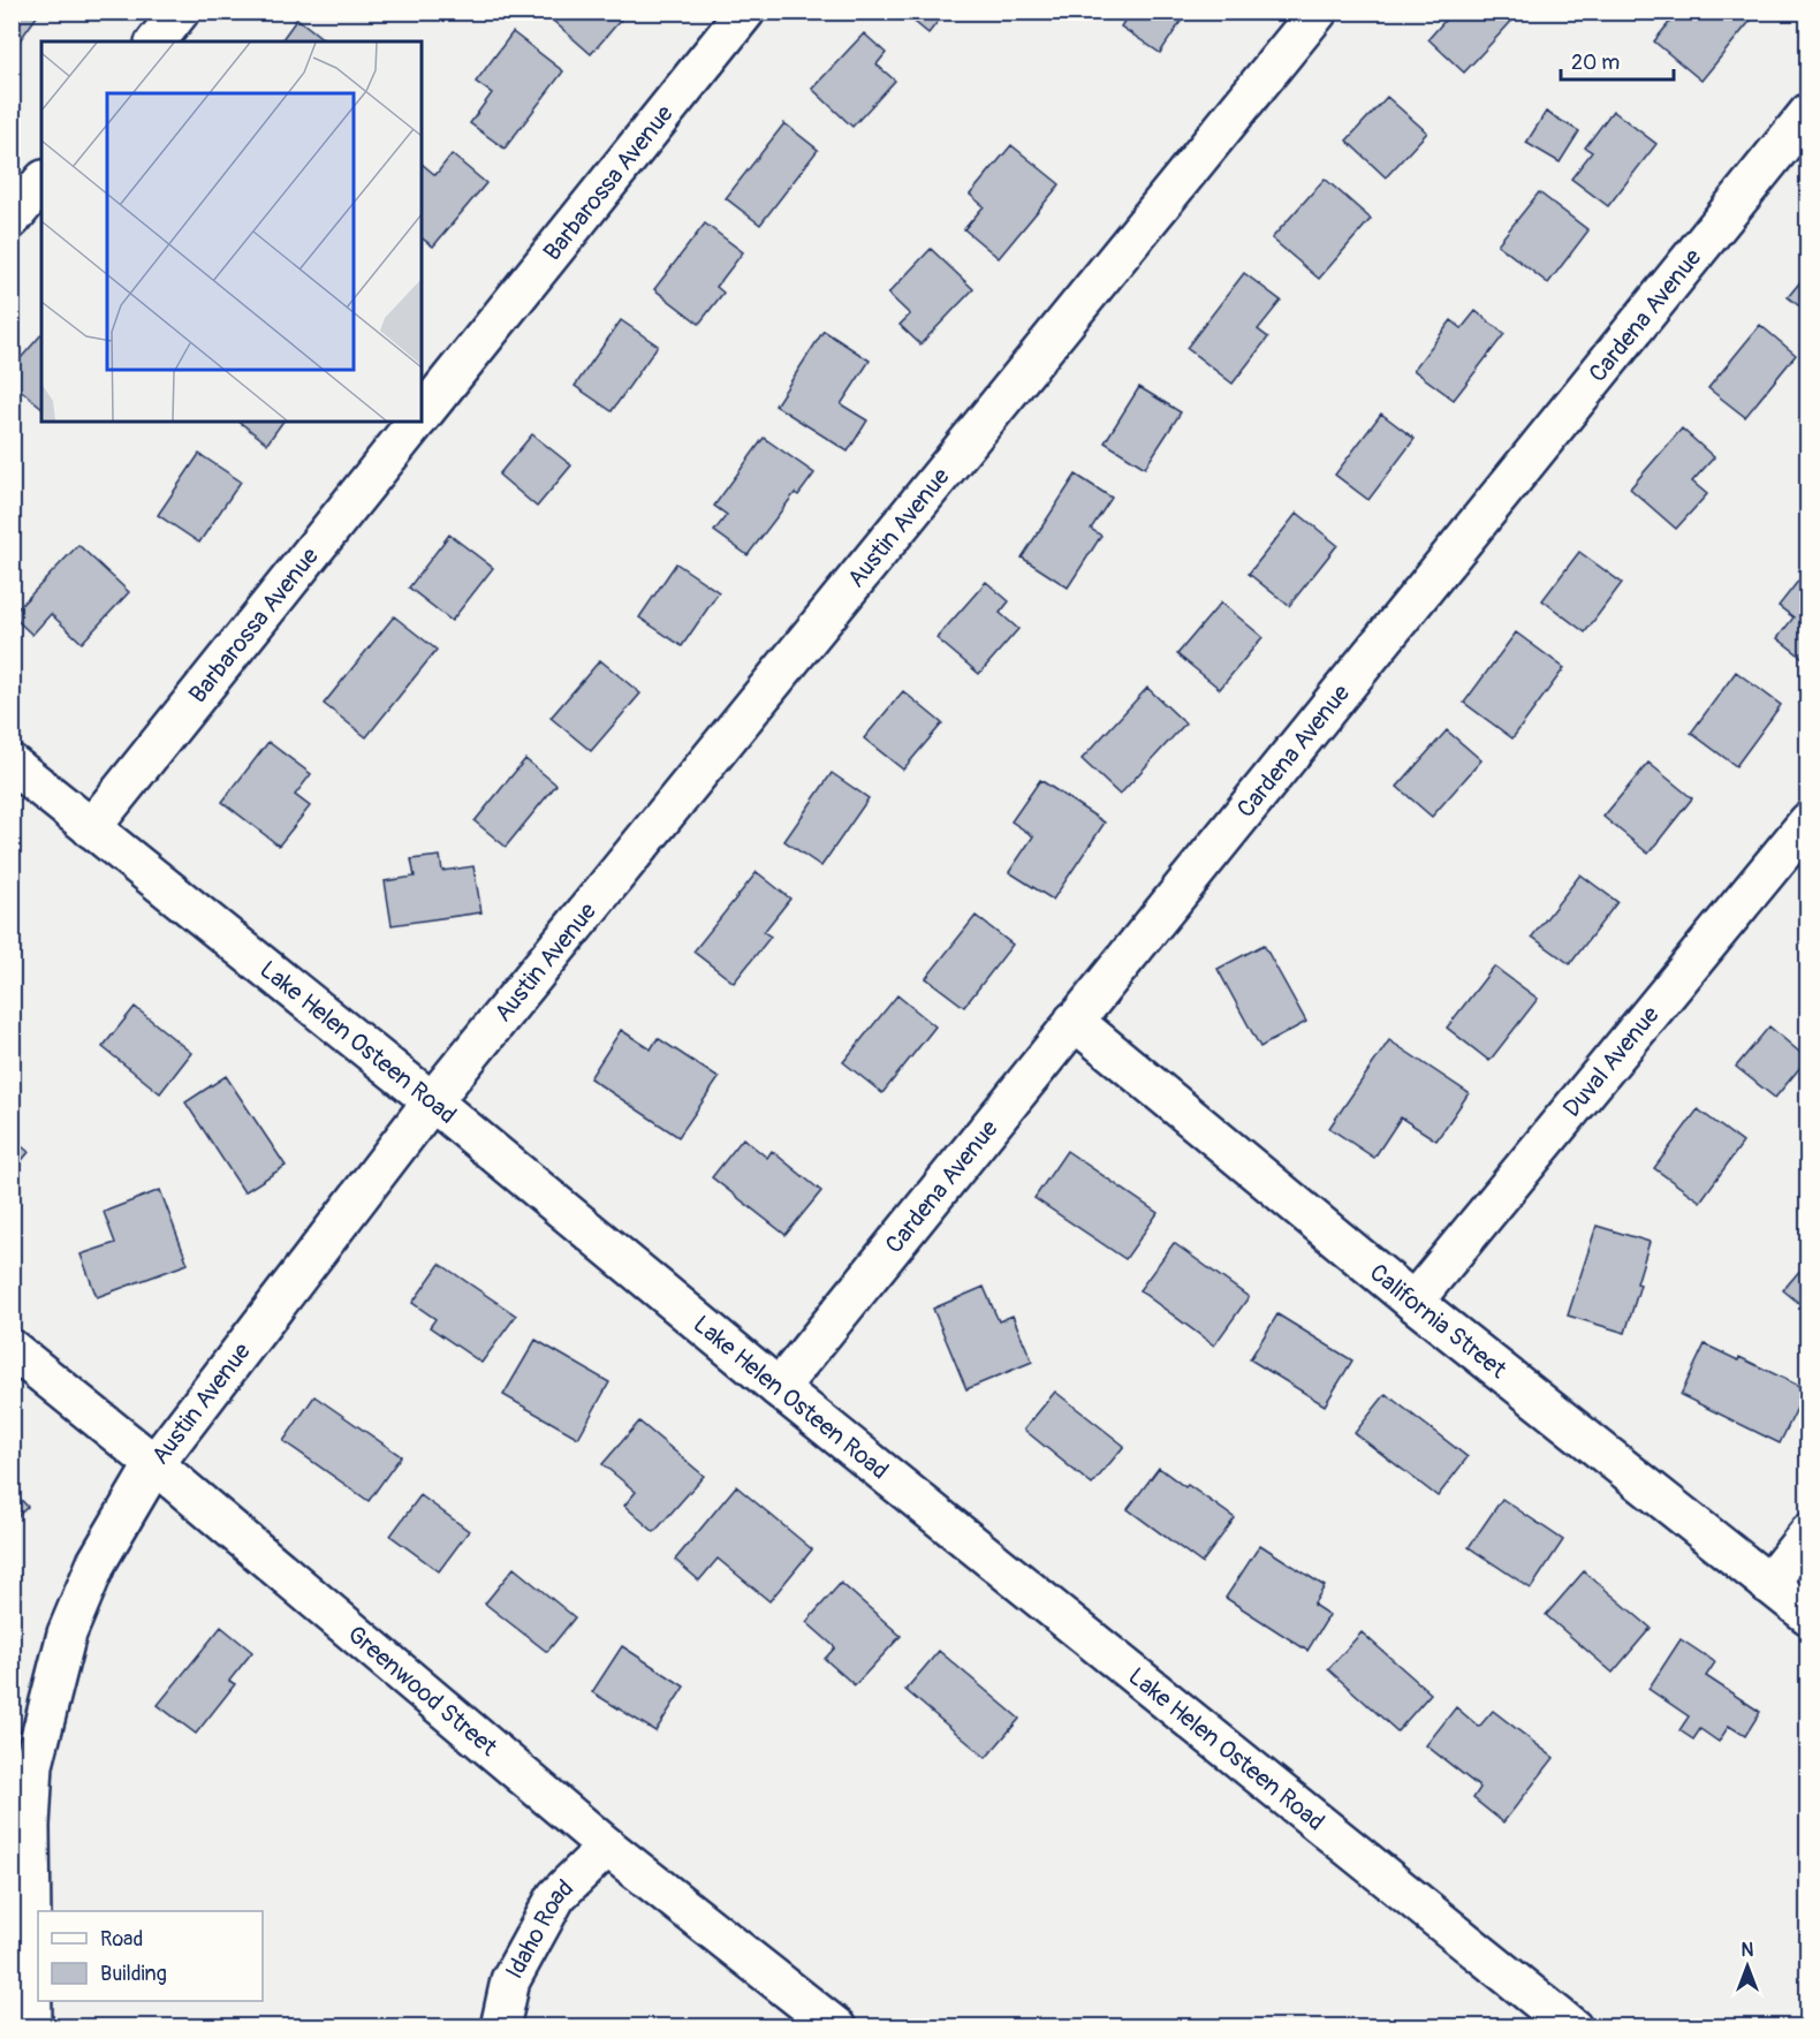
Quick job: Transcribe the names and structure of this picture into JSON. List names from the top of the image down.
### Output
{
  "streets": {
    "street": [
      "Barbarossa Avenue",
      "Cardena Avenue",
      "Austin Avenue",
      "Lake Helen Osteen Road",
      "Duval Avenue",
      "California Street",
      "Greenwood Street",
      "Idaho Road"
    ]
  },
  "crossings": [
    ["Barbarossa Avenue", "Lake Helen Osteen Road"],
    ["Cardena Avenue", "Lake Helen Osteen Road"],
    ["Cardena Avenue", "California Street"],
    ["Austin Avenue", "Lake Helen Osteen Road"],
    ["Austin Avenue", "Greenwood Street"],
    ["Duval Avenue", "California Street"],
    ["Greenwood Street", "Idaho Road"]
  ],
  "legend": ["Road", "Building"],
  "scale_bar": "20 m",
  "north": "top"
}
